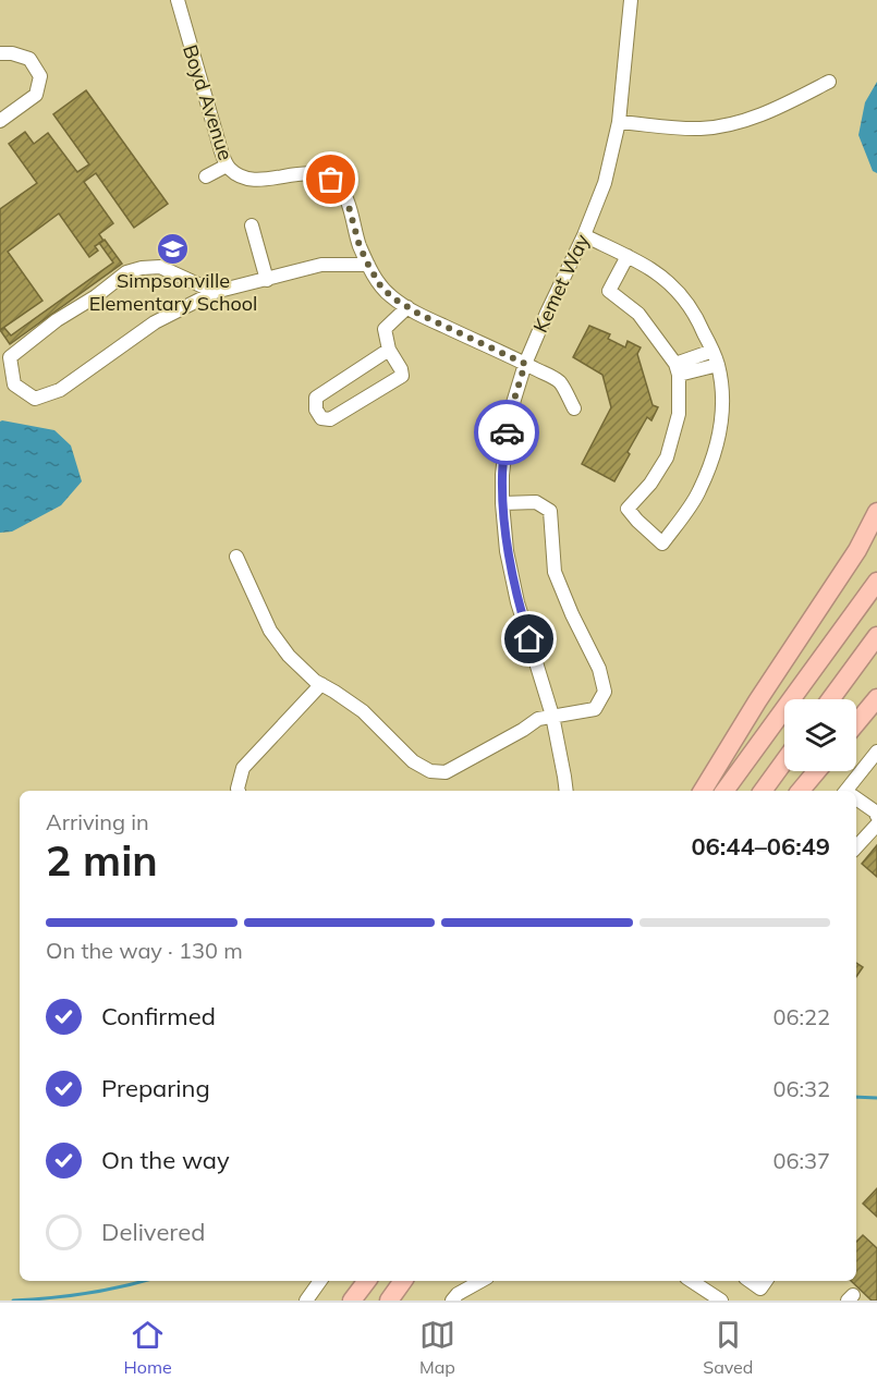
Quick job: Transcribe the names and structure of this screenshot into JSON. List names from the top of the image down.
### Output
{
  "streets": {
    "street": ["Boyd Avenue", "Kemet Way"]
  },
  "crossings": [
    ["Boyd Avenue", "Kemet Way"]
  ],
  "places": {
    "school or university": ["Simpsonville Elementary School"]
  },
  "page": {
    "heading": ["2 min", "Arriving in", "06:44–06:49"],
    "bar": "On the way · 130 m",
    "list": [
      ["Confirmed", "06:22"],
      ["Preparing", "06:32"],
      ["On the way", "06:37"],
      "Delivered"
    ],
    "tabs": ["Home", "Map", "Saved"]
  }
}
